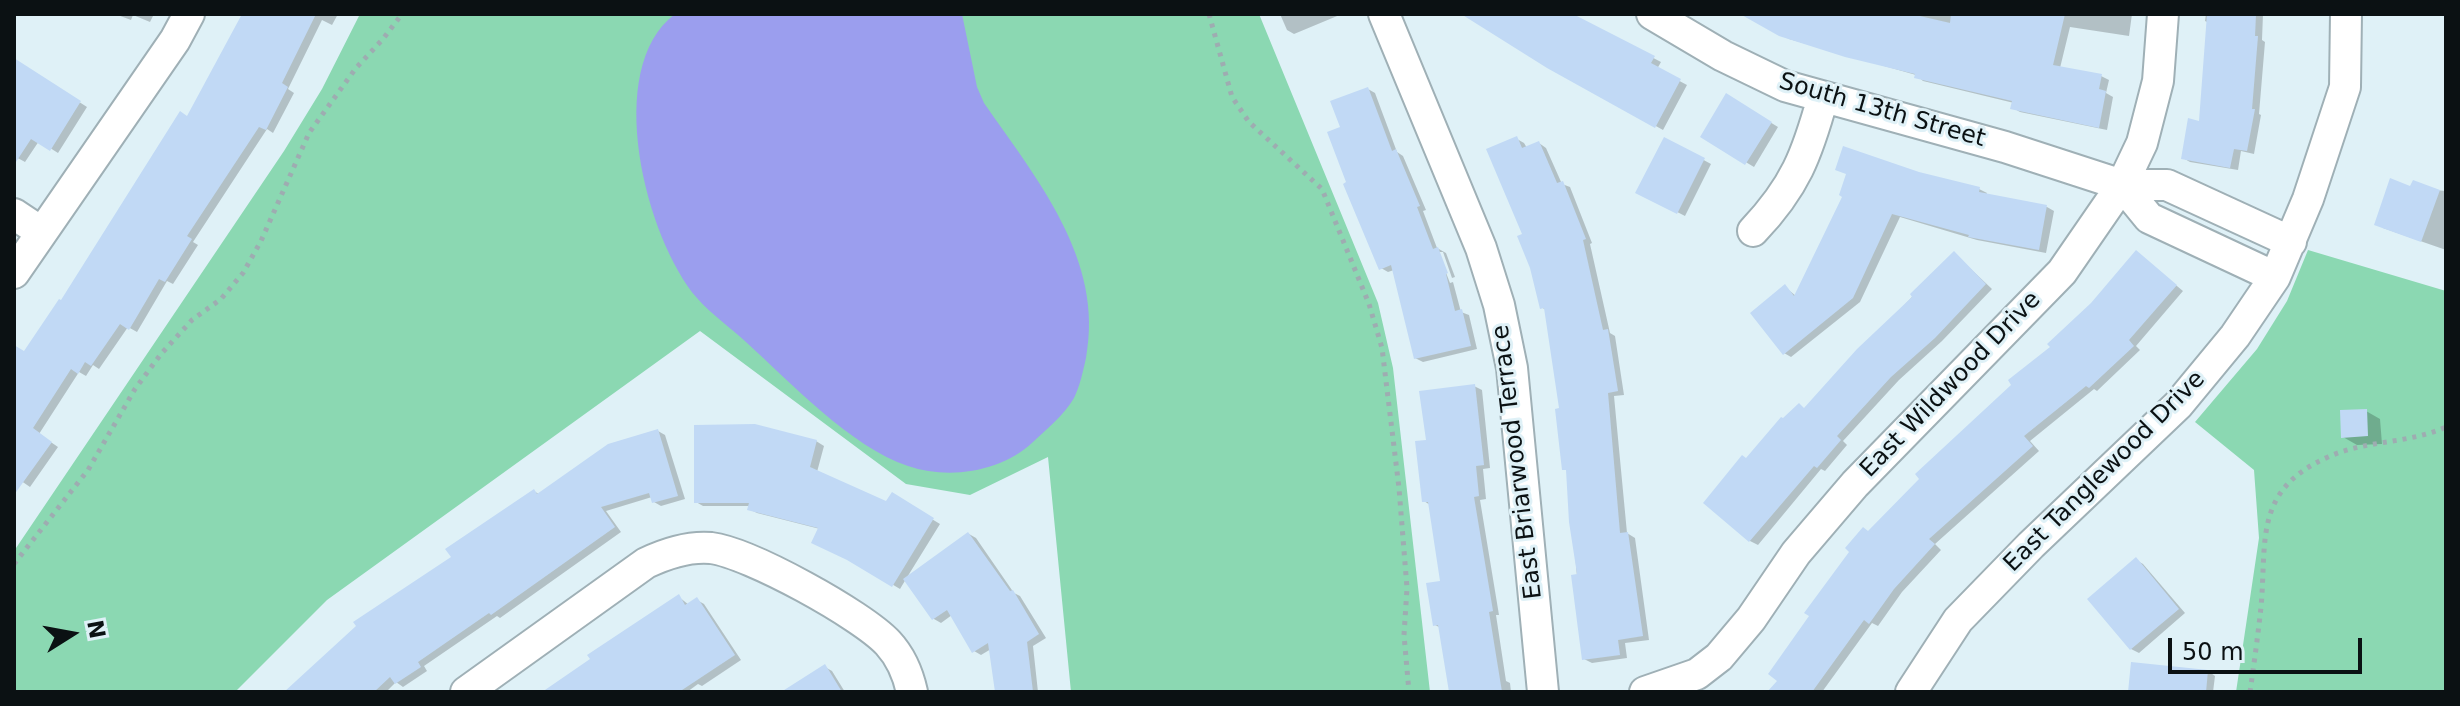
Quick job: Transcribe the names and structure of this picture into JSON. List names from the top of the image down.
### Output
{
  "streets": {
    "street": [
      "South 13th Street",
      "East Wildwood Drive",
      "East Briarwood Terrace",
      "East Tanglewood Drive"
    ]
  },
  "crossings": [
    ["South 13th Street", "East Wildwood Drive"],
    ["South 13th Street", "East Tanglewood Drive"]
  ],
  "scale_bar": "50 m",
  "north": "right"
}
